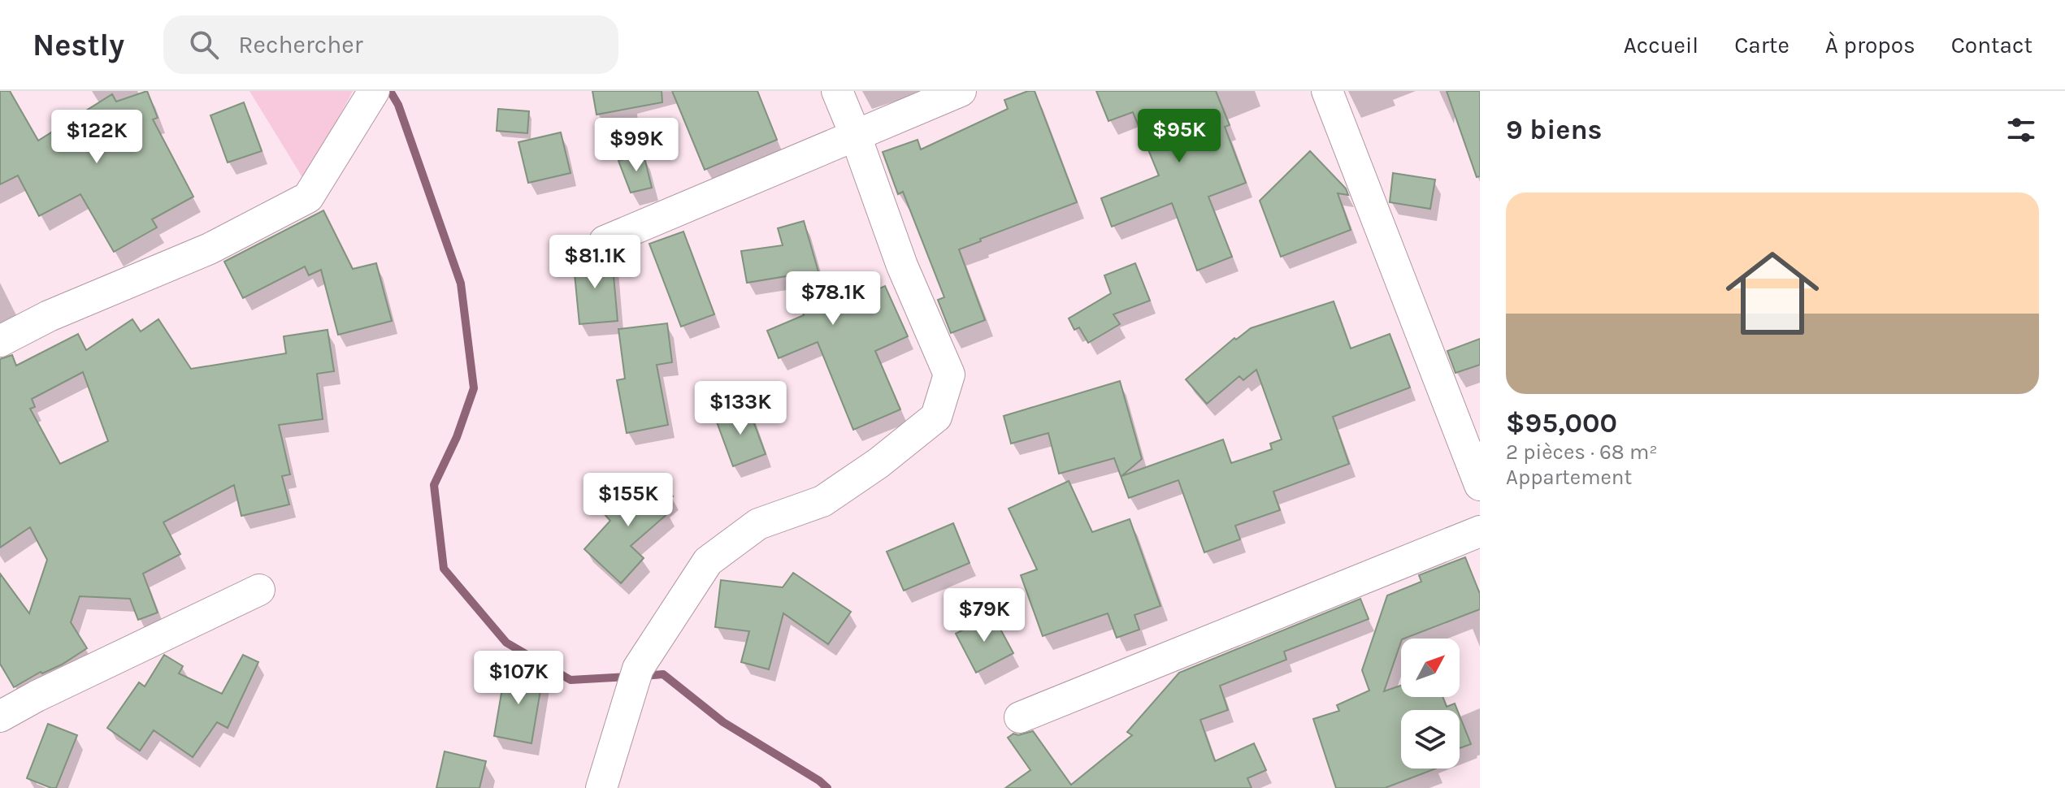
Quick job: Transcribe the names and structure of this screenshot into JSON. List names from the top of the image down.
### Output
{
  "north": "top right",
  "page": {
    "header": "Nestly",
    "search": "Rechercher",
    "nav": [
      "Accueil",
      "Carte",
      "À propos",
      "Contact"
    ],
    "heading": "9 biens",
    "price": [
      "$95K",
      "$122K",
      "$99K",
      "$81.1K",
      "$78.1K",
      "$133K",
      "$155K",
      "$79K",
      "$107K"
    ],
    "list": [
      {
        "name": "$95,000",
        "note": "2 pièces · 68 m² · Appartement"
      }
    ]
  }
}
